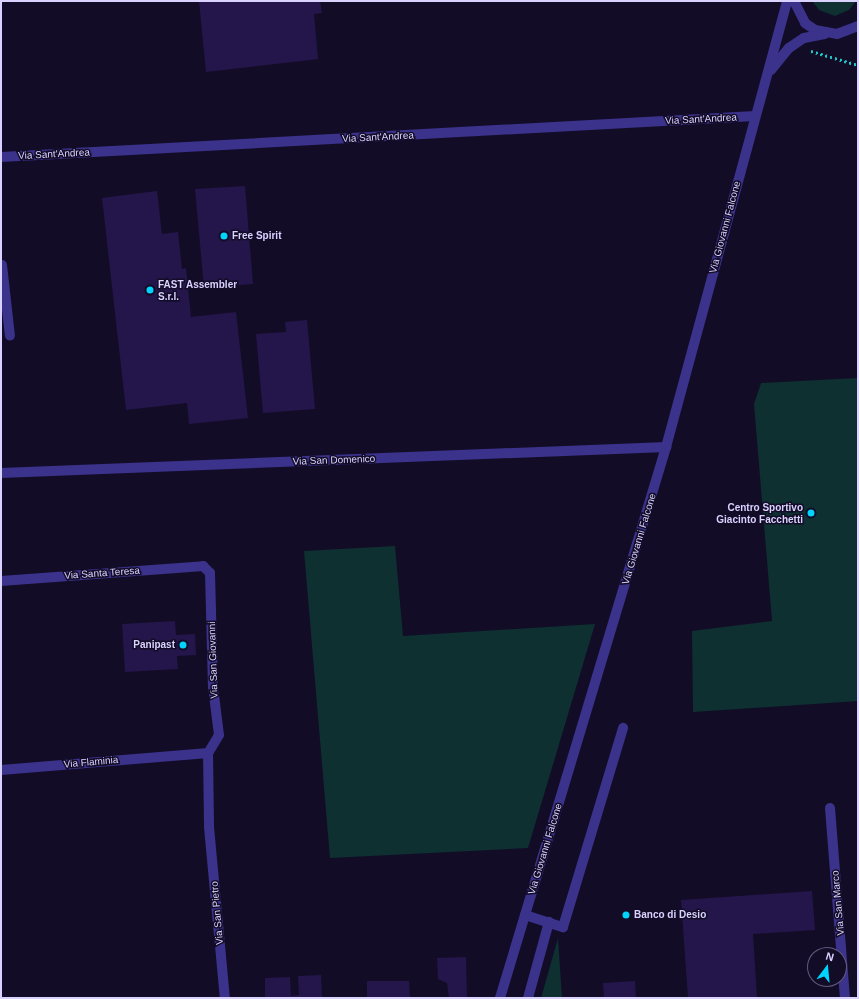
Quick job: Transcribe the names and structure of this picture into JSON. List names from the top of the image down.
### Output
{
  "streets": {
    "street": [
      "Via Sant'Andrea",
      "Via Giovanni Falcone",
      "Via San Domenico",
      "Via Santa Teresa",
      "Via San Giovanni",
      "Via Flaminia",
      "Via San Marco",
      "Via San Pietro"
    ]
  },
  "crossings": [
    ["Via Sant'Andrea", "Via Giovanni Falcone"],
    ["Via Giovanni Falcone", "Via San Domenico"],
    ["Via Santa Teresa", "Via San Giovanni"],
    ["Via San Giovanni", "Via Flaminia"],
    ["Via San Giovanni", "Via San Pietro"],
    ["Via Flaminia", "Via San Pietro"]
  ],
  "places": [
    "Free Spirit",
    "FAST Assembler S.r.l.",
    "Centro Sportivo Giacinto Facchetti",
    "Panipast",
    "Banco di Desio"
  ],
  "north": "top"
}
